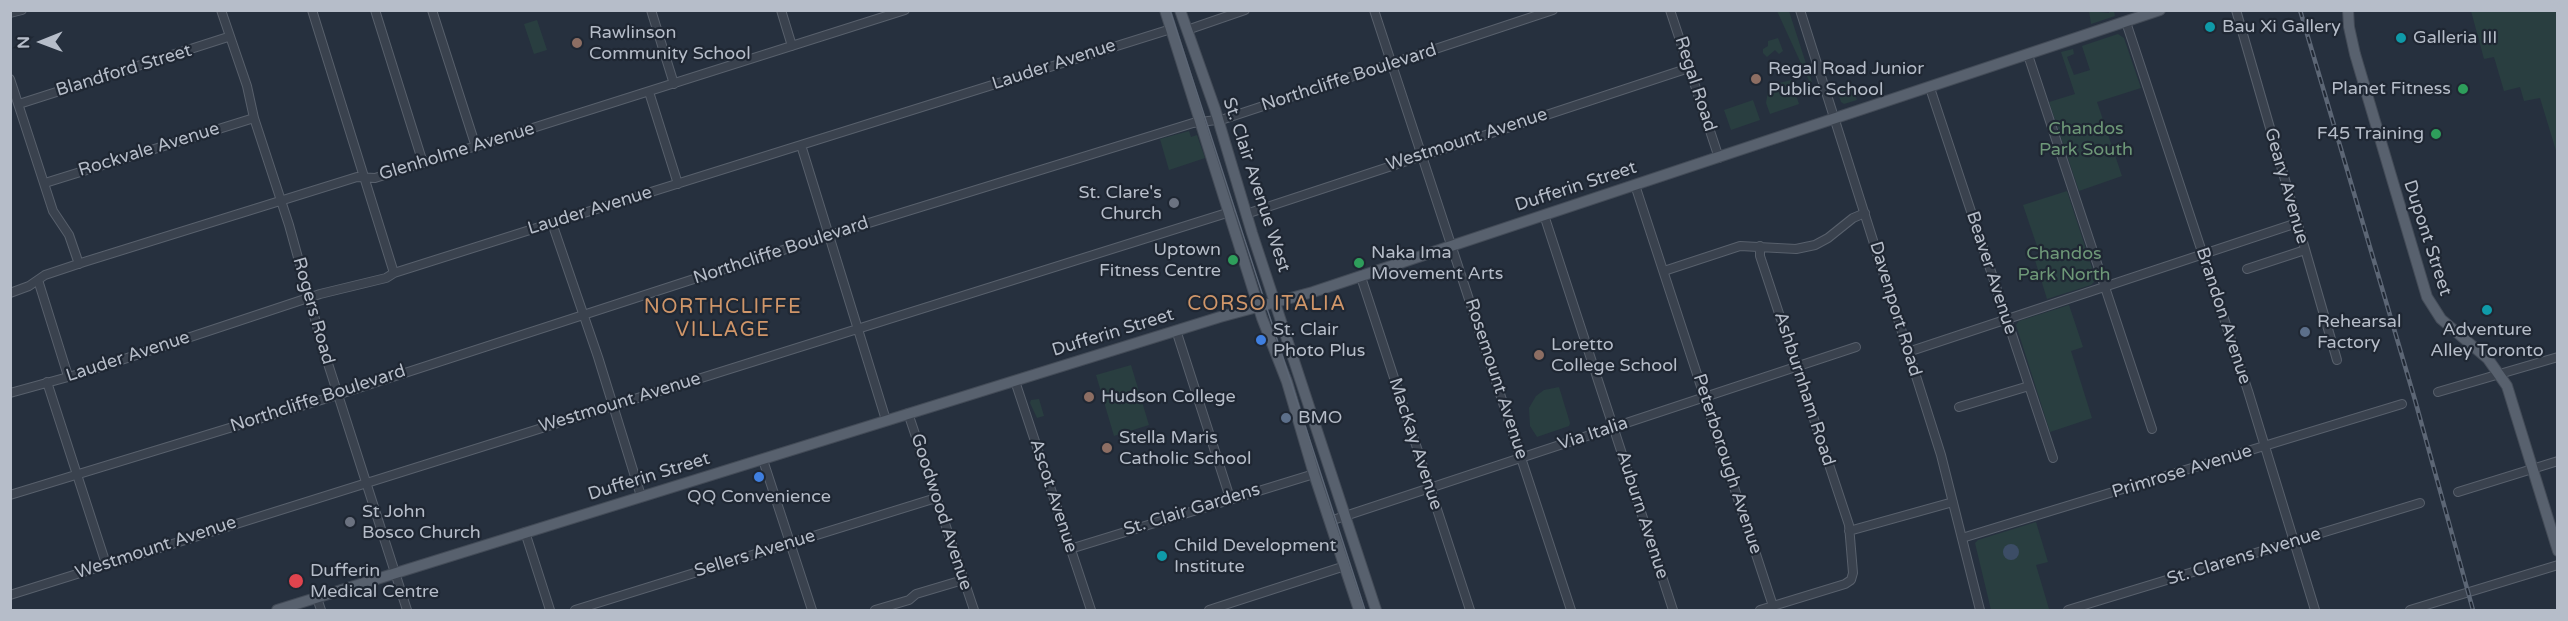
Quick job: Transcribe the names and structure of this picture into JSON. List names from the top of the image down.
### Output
{
  "streets": {
    "main road": ["St. Clair Avenue West", "Dufferin Street", "Dupont Street"],
    "street": [
      "Lauder Avenue",
      "Blandford Street",
      "Northcliffe Boulevard",
      "Regal Road",
      "Westmount Avenue",
      "Rockvale Avenue",
      "Glenholme Avenue",
      "Geary Avenue",
      "Beaver Avenue",
      "Davenport Road",
      "Rogers Road",
      "Brandon Avenue",
      "Rosemount Avenue",
      "Ashburnham Road",
      "Via Italia",
      "MacKay Avenue",
      "Peterborough Avenue",
      "Primrose Avenue",
      "Ascot Avenue",
      "St. Clair Gardens",
      "Goodwood Avenue",
      "Auburn Avenue",
      "Sellers Avenue",
      "St. Clarens Avenue"
    ]
  },
  "crossings": [
    ["Lauder Avenue", "St. Clair Avenue West"],
    ["Lauder Avenue", "Rogers Road"],
    ["Blandford Street", "Rogers Road"],
    ["Northcliffe Boulevard", "St. Clair Avenue West"],
    ["Northcliffe Boulevard", "Rogers Road"],
    ["Northcliffe Boulevard", "Rosemount Avenue"],
    ["Regal Road", "Westmount Avenue"],
    ["Regal Road", "Dufferin Street"],
    ["Westmount Avenue", "St. Clair Avenue West"],
    ["Westmount Avenue", "Rogers Road"],
    ["Westmount Avenue", "Rosemount Avenue"],
    ["Rockvale Avenue", "Rogers Road"],
    ["Glenholme Avenue", "Rogers Road"],
    ["St. Clair Avenue West", "Dufferin Street"],
    ["St. Clair Avenue West", "Via Italia"],
    ["St. Clair Avenue West", "St. Clair Gardens"],
    ["Dufferin Street", "Beaver Avenue"],
    ["Dufferin Street", "Davenport Road"],
    ["Dufferin Street", "Rogers Road"],
    ["Dufferin Street", "Brandon Avenue"],
    ["Dufferin Street", "Rosemount Avenue"],
    ["Dufferin Street", "MacKay Avenue"],
    ["Dufferin Street", "Peterborough Avenue"],
    ["Dufferin Street", "Ascot Avenue"],
    ["Dufferin Street", "Goodwood Avenue"],
    ["Dufferin Street", "Auburn Avenue"],
    ["Davenport Road", "Primrose Avenue"],
    ["Brandon Avenue", "Primrose Avenue"],
    ["Brandon Avenue", "St. Clarens Avenue"],
    ["Rosemount Avenue", "Via Italia"],
    ["Ashburnham Road", "Via Italia"],
    ["Ashburnham Road", "Peterborough Avenue"],
    ["Via Italia", "MacKay Avenue"],
    ["Via Italia", "Peterborough Avenue"],
    ["Via Italia", "Auburn Avenue"],
    ["Ascot Avenue", "St. Clair Gardens"],
    ["Goodwood Avenue", "Sellers Avenue"]
  ],
  "districts": ["CORSO ITALIA", "NORTHCLIFFE VILLAGE"],
  "parks": ["Chandos Park South", "Chandos Park North"],
  "places": [
    "Bau Xi Gallery",
    "Galleria III",
    "Rawlinson Community School",
    "Regal Road Junior Public School",
    "Planet Fitness",
    "F45 Training",
    "St. Clare's Church",
    "Uptown Fitness Centre",
    "Naka Ima Movement Arts",
    "Adventure Alley Toronto",
    "Rehearsal Factory",
    "St. Clair Photo Plus",
    "Loretto College School",
    "Hudson College",
    "BMO",
    "Stella Maris Catholic School",
    "QQ Convenience",
    "St John Bosco Church",
    "Child Development Institute",
    "Dufferin Medical Centre"
  ],
  "north": "left"
}
